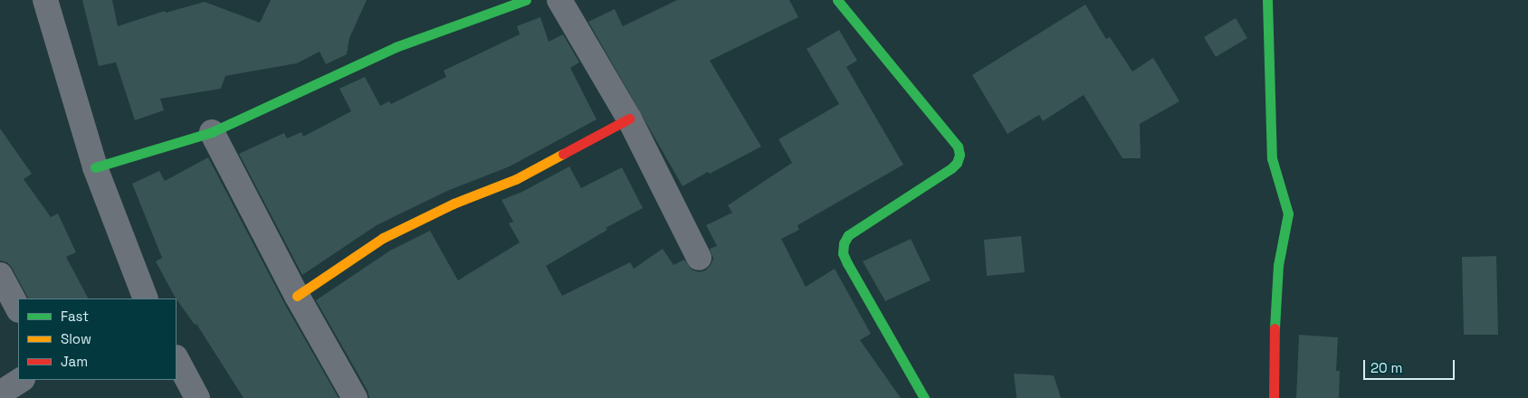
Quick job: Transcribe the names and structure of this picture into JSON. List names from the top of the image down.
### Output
{
  "legend": ["Fast", "Slow", "Jam"],
  "scale_bar": "20 m"
}
